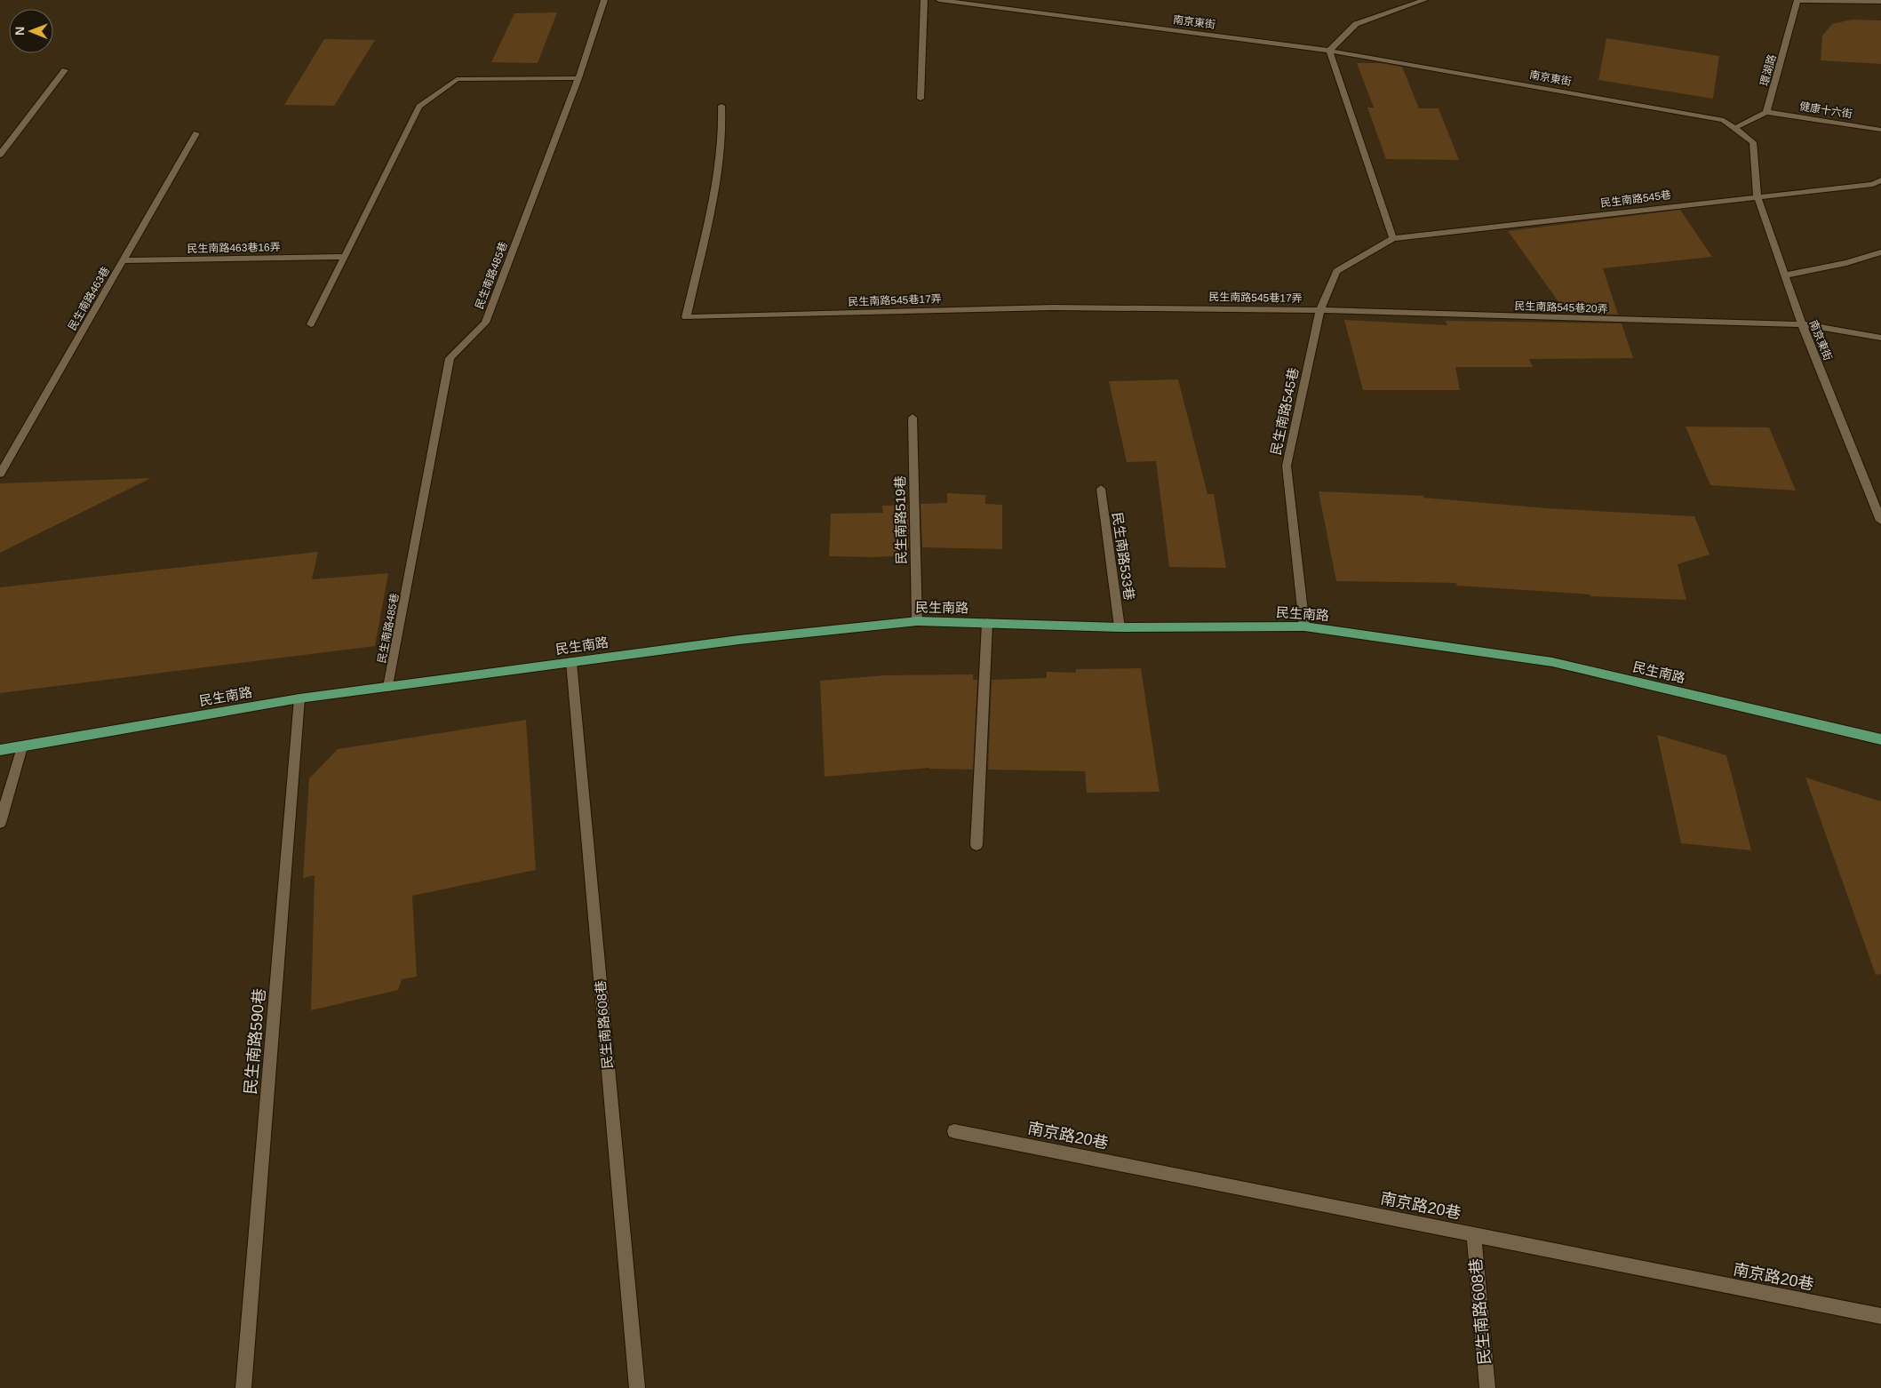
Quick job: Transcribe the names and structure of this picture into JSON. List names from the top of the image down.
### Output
{
  "streets": {
    "main road": ["民生南路"],
    "street": [
      "南京東街",
      "環湖路",
      "健康十六街",
      "民生南路545巷",
      "民生南路463巷16弄",
      "民生南路485巷",
      "民生南路545巷17弄",
      "民生南路463巷",
      "民生南路545巷20弄",
      "民生南路519巷",
      "民生南路533巷",
      "民生南路608巷",
      "民生南路590巷",
      "南京路20巷"
    ]
  },
  "crossings": [
    ["南京東街", "民生南路545巷"],
    ["南京東街", "民生南路545巷20弄"],
    ["環湖路", "健康十六街"],
    ["民生南路545巷", "民生南路545巷17弄"],
    ["民生南路545巷", "民生南路545巷20弄"],
    ["民生南路545巷", "民生南路"],
    ["民生南路463巷16弄", "民生南路463巷"],
    ["民生南路485巷", "民生南路"],
    ["民生南路545巷17弄", "民生南路545巷20弄"],
    ["民生南路519巷", "民生南路"],
    ["民生南路533巷", "民生南路"],
    ["民生南路", "民生南路608巷"],
    ["民生南路", "民生南路590巷"],
    ["民生南路608巷", "南京路20巷"]
  ],
  "north": "left"
}
